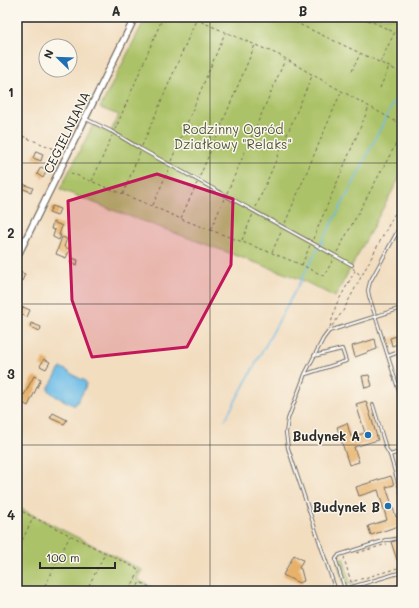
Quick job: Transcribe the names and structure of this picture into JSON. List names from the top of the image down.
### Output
{
  "streets": {
    "street": ["CEGIELNIANA"]
  },
  "parks": ["Rodzinny Ogród Działkowy \"Relaks\""],
  "places": ["Budynek A", "Budynek B"],
  "scale_bar": "100 m",
  "north": "top left",
  "grid": {
    "columns": ["A", "B"],
    "rows": [
      "1",
      "2",
      "3",
      "4"
    ]
  }
}
